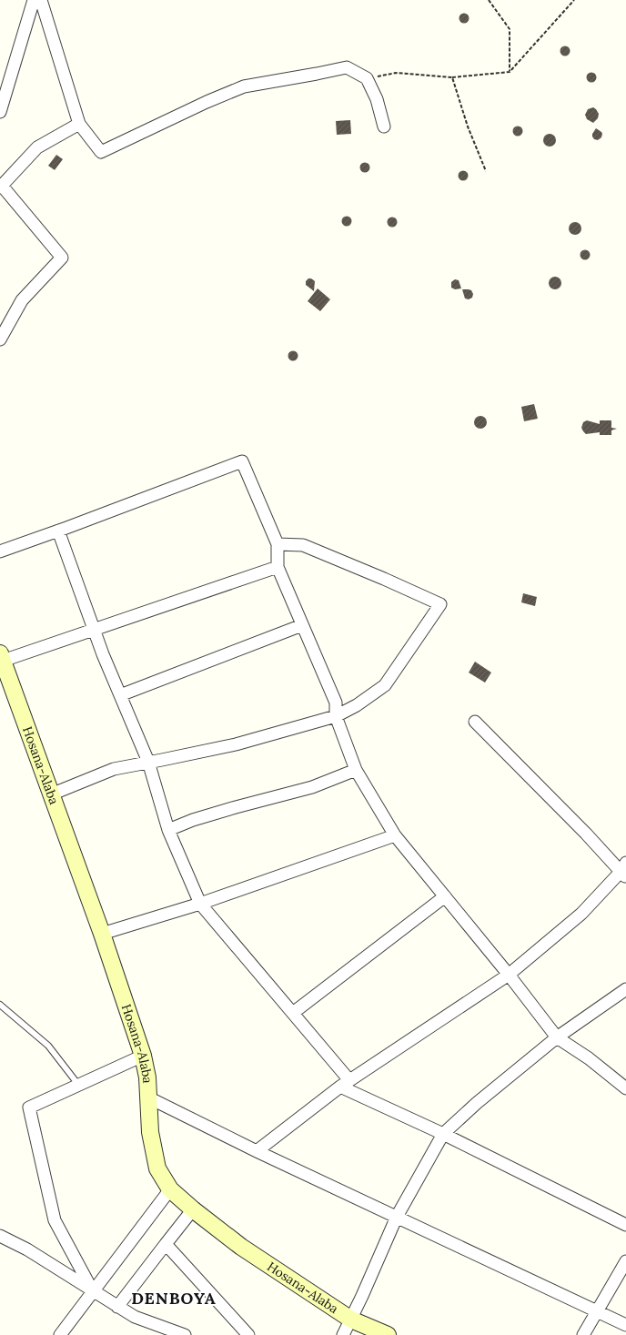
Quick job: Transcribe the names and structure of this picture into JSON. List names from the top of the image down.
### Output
{
  "streets": {
    "main road": ["Hosana-Alaba"]
  },
  "districts": ["DENBOYA"]
}
